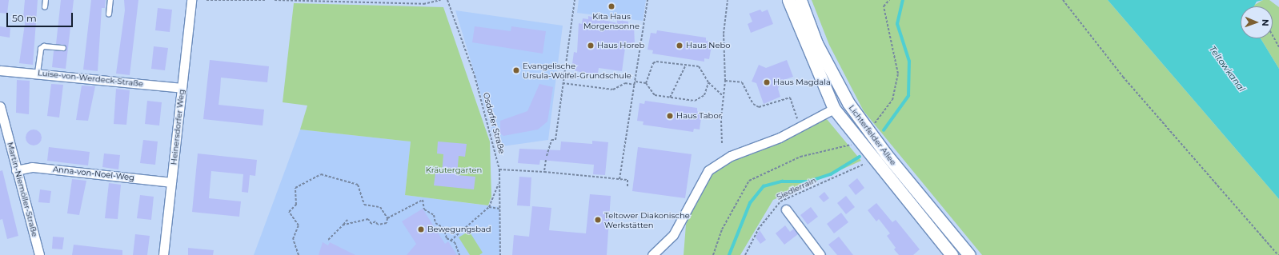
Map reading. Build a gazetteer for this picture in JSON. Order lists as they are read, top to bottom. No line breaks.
{"streets":{"main road":["Lichterfelder Allee"],"street":["Luise-von-Werdeck-Straße","Heinersdorfer Weg","Anna-von-Noel-Weg","Martin-Niemöller-Straße"],"path":["Osdorfer Straße","Siedlerrain"]},"crossings":[["Luise-von-Werdeck-Straße","Heinersdorfer Weg"],["Heinersdorfer Weg","Anna-von-Noel-Weg"],["Lichterfelder Allee","Siedlerrain"],["Anna-von-Noel-Weg","Martin-Niemöller-Straße"]],"water":["Teltowkanal"],"parks":["Kräutergarten"],"places":["Kita Haus Morgensonne","Haus Horeb","Haus Nebo","Evangelische Ursula-Wölfel-Grundschule","Haus Magdala","Haus Tabor","Teltower Diakonische Werkstätten","Bewegungsbad"],"scale_bar":"50 m","north":"right"}
